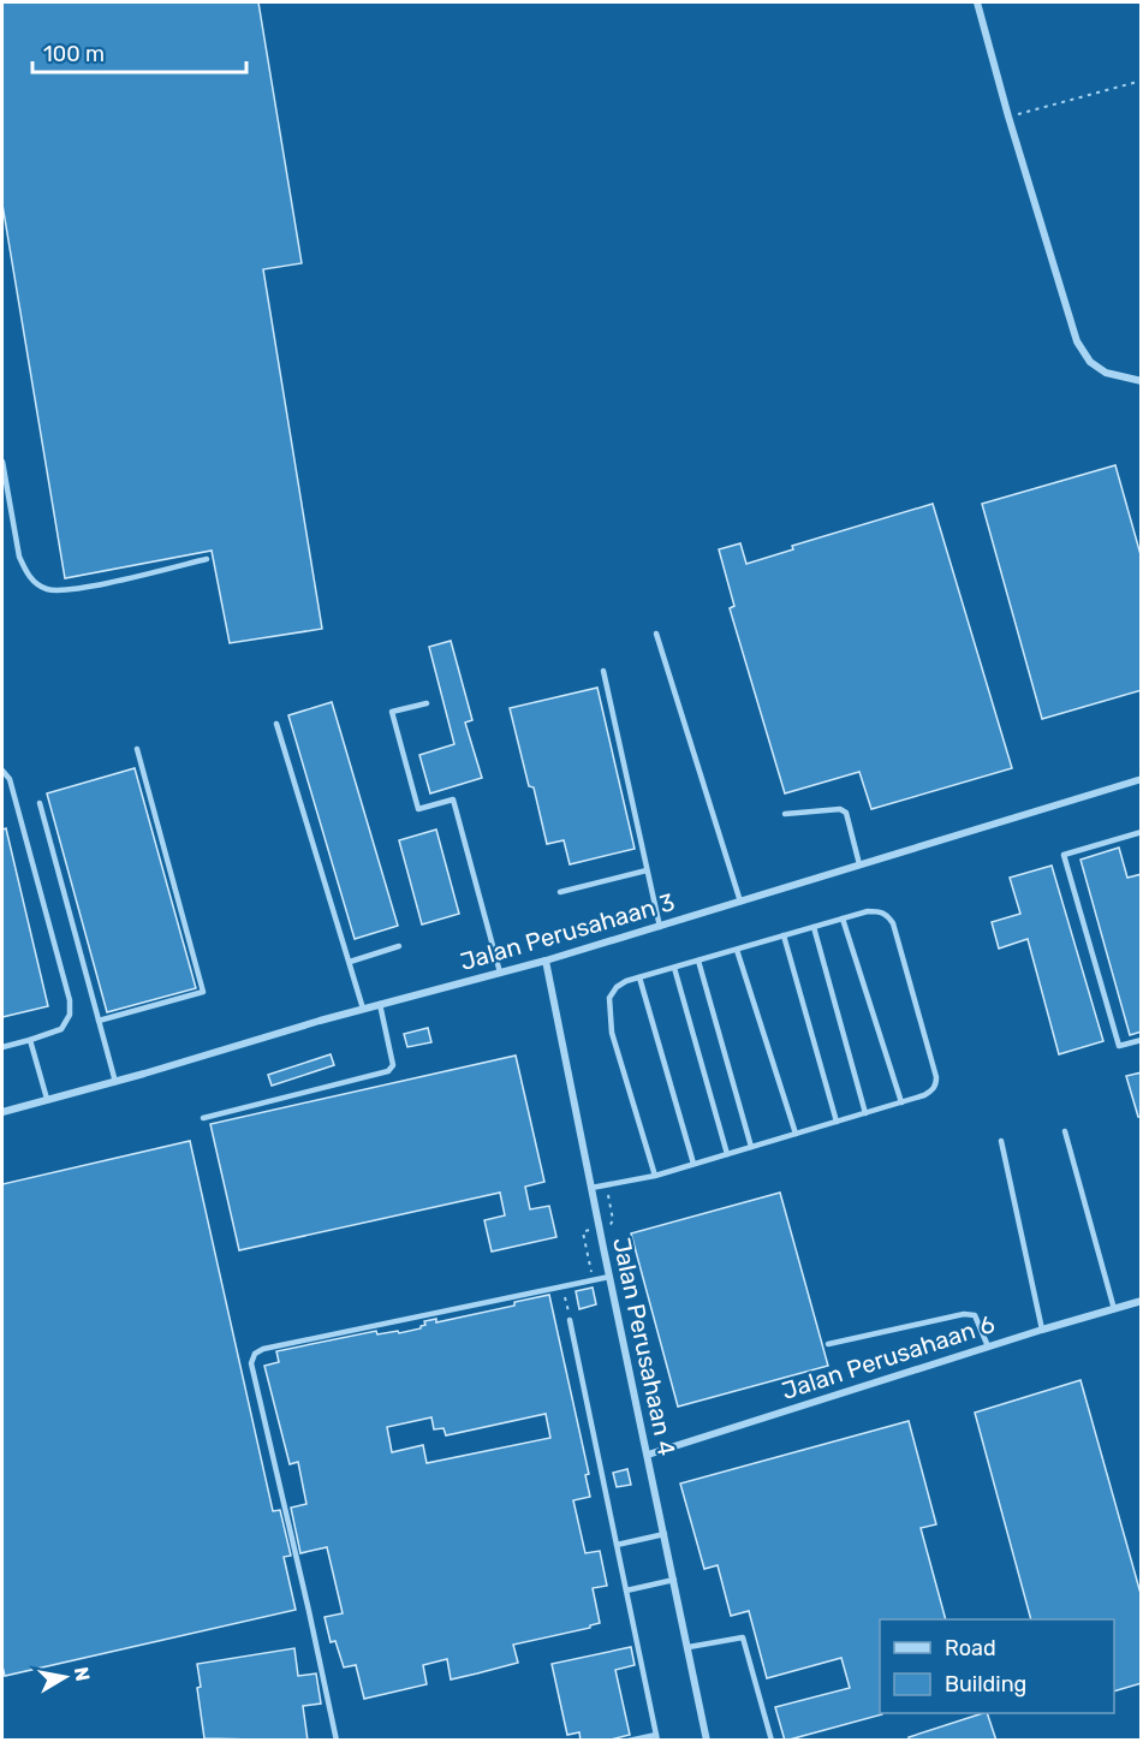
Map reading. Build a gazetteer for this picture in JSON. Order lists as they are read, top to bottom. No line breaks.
{"streets":{"street":["Jalan Perusahaan 3","Jalan Perusahaan 4","Jalan Perusahaan 6"]},"crossings":[["Jalan Perusahaan 3","Jalan Perusahaan 4"],["Jalan Perusahaan 4","Jalan Perusahaan 6"]],"legend":["Road","Building"],"scale_bar":"100 m","north":"right"}
